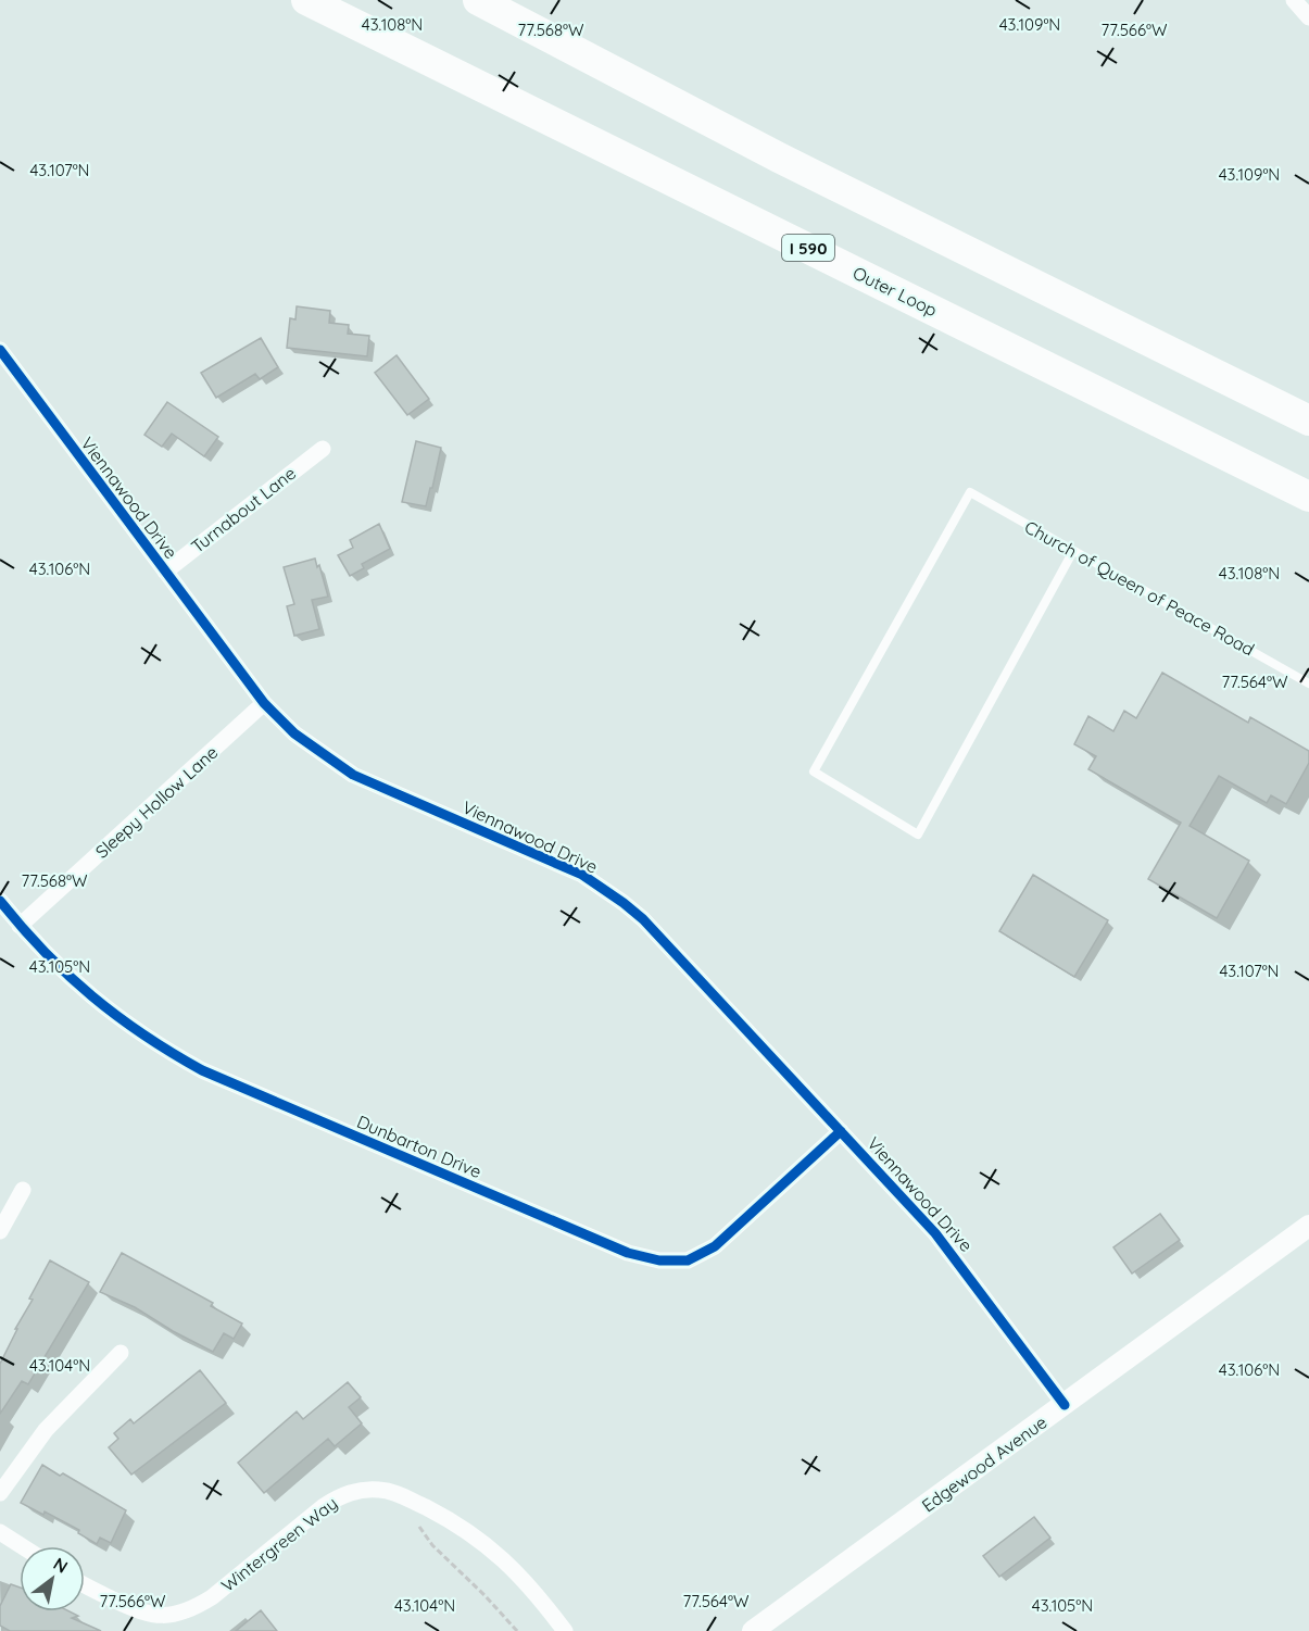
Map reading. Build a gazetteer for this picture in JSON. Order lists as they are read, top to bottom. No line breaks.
{"streets":{"highway":["I 590","Outer Loop"],"street":["Viennawood Drive","Turnabout Lane","Sleepy Hollow Lane","Dunbarton Drive","Edgewood Avenue","Wintergreen Way"],"lane":["Church of Queen of Peace Road"]},"crossings":[["Viennawood Drive","Turnabout Lane"],["Viennawood Drive","Sleepy Hollow Lane"],["Viennawood Drive","Dunbarton Drive"],["Viennawood Drive","Edgewood Avenue"],["Sleepy Hollow Lane","Dunbarton Drive"]],"north":"top right","coordinates":["43.108°N","43.109°N","77.568°W","77.566°W","43.107°N","43.106°N","77.564°W","43.105°N","43.104°N"]}
